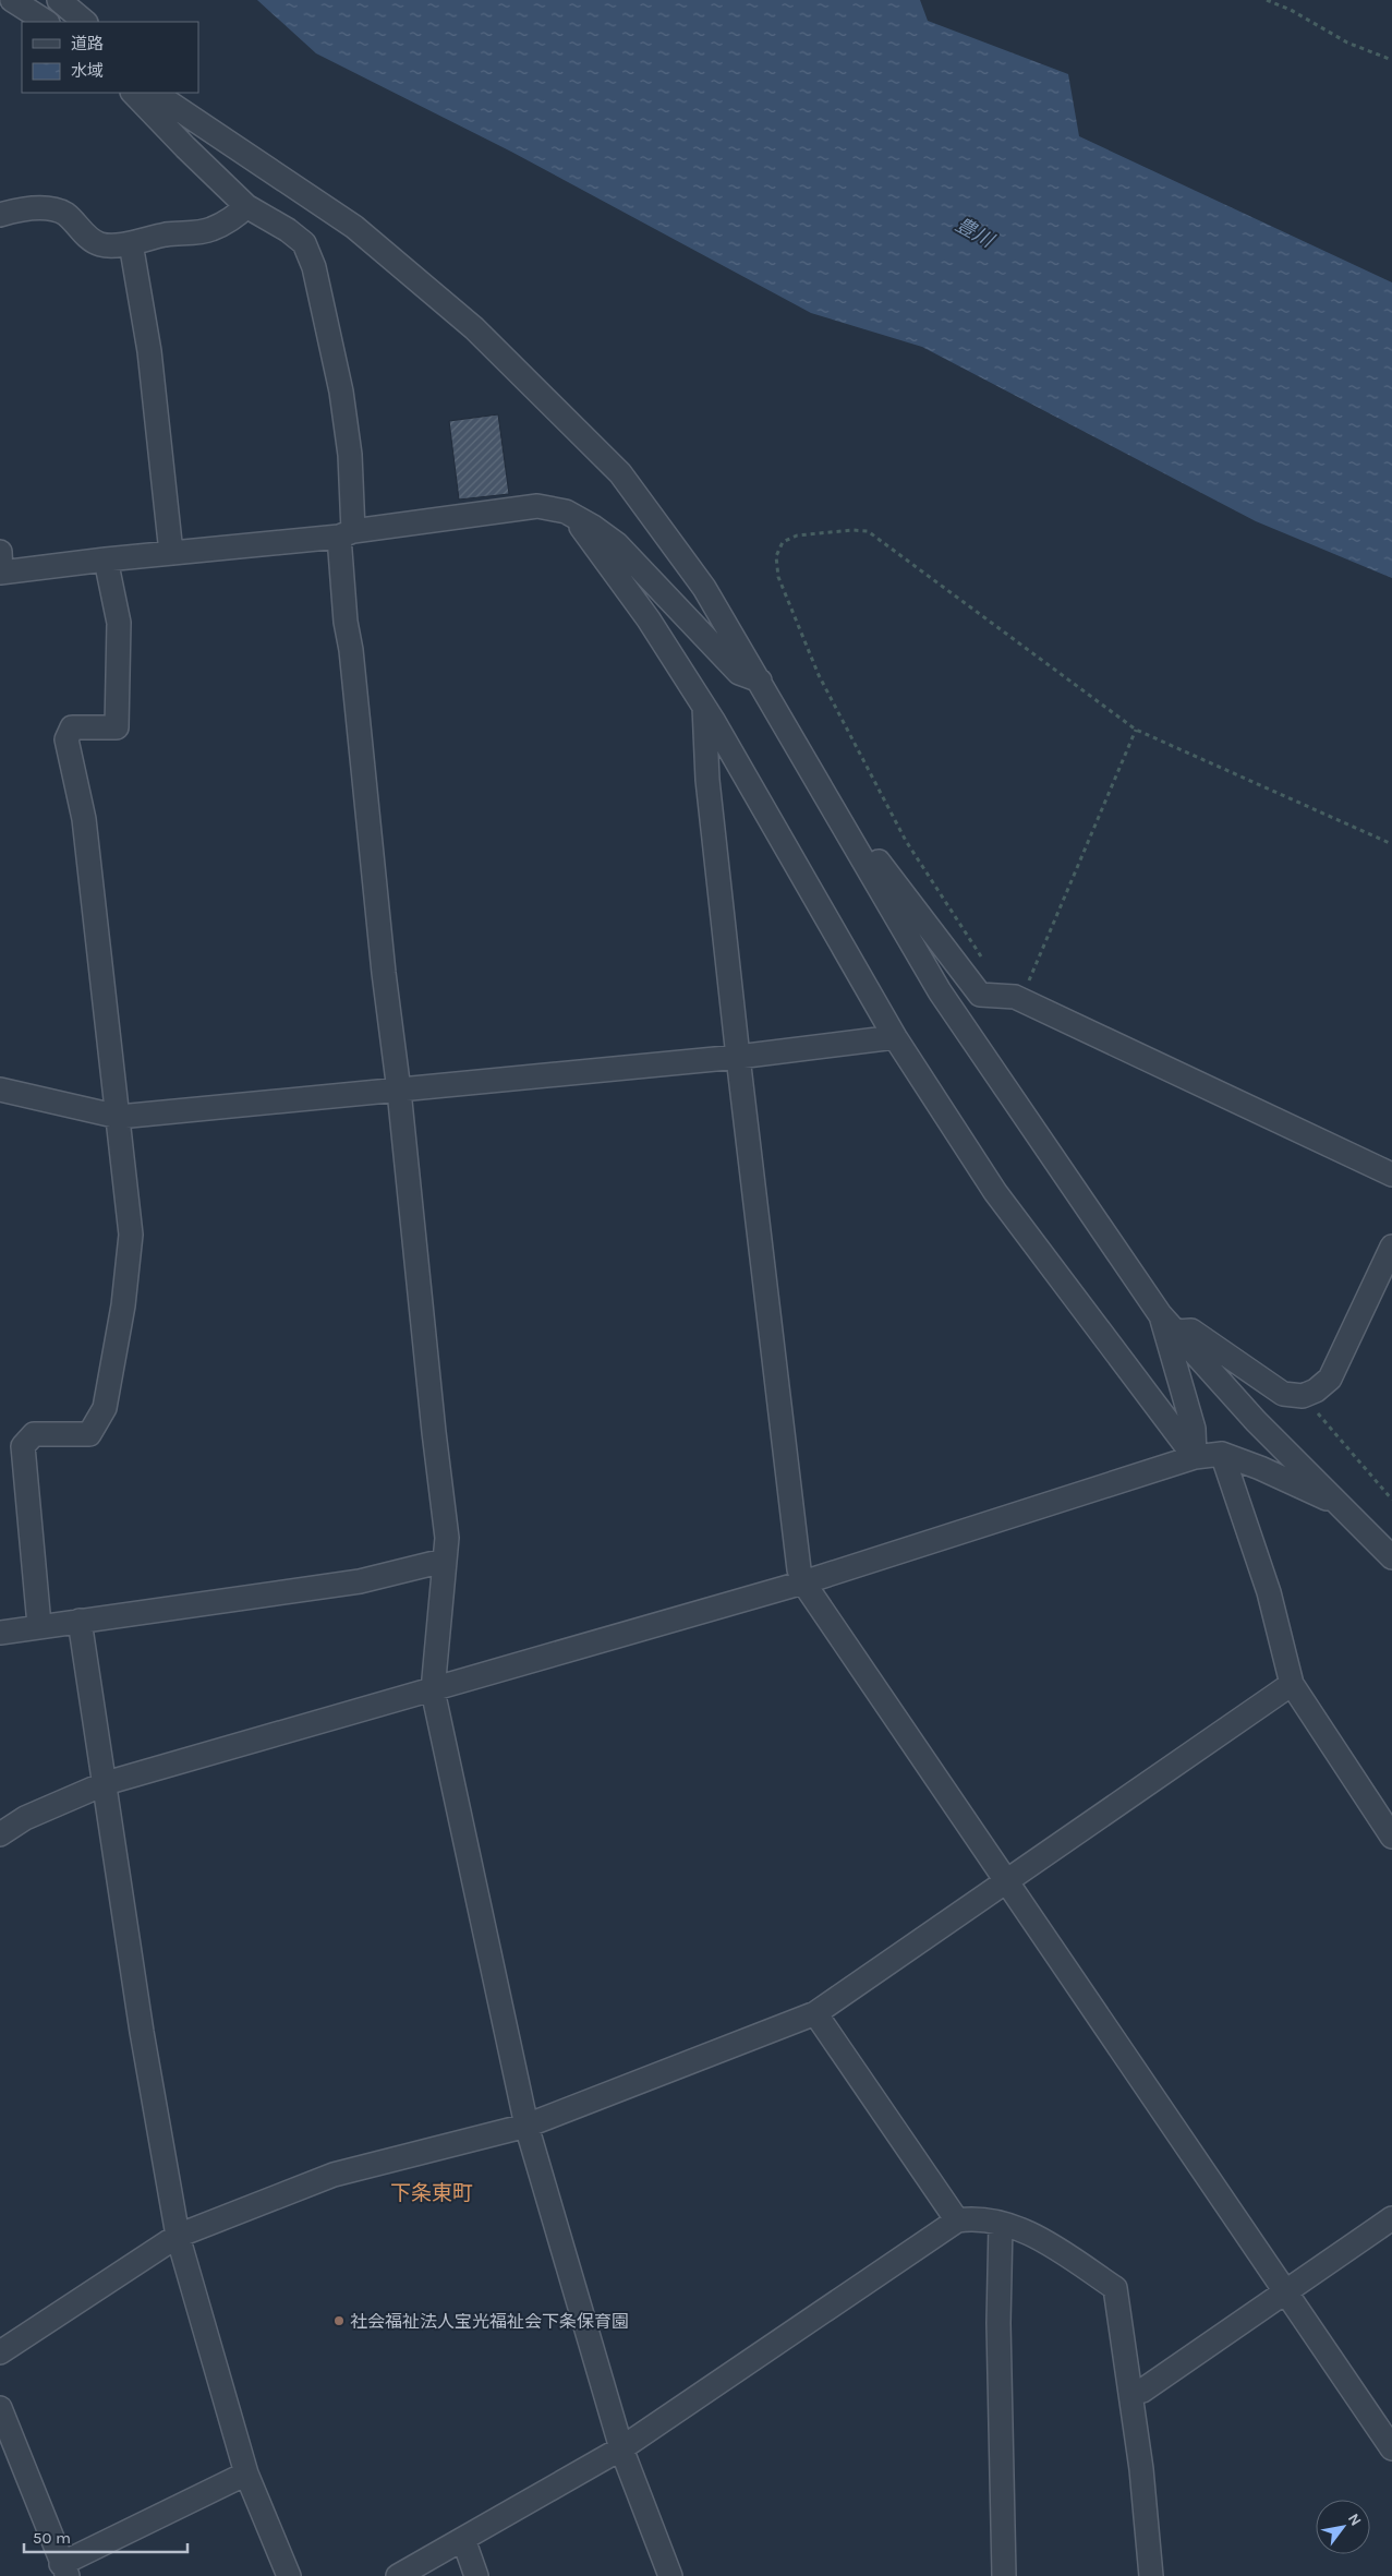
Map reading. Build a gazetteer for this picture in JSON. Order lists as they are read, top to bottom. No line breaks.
{"districts":["下条東町"],"water":["豊川"],"places":["社会福祉法人宝光福祉会下条保育園"],"legend":["道路","水域"],"scale_bar":"50 m","north":"top right"}
